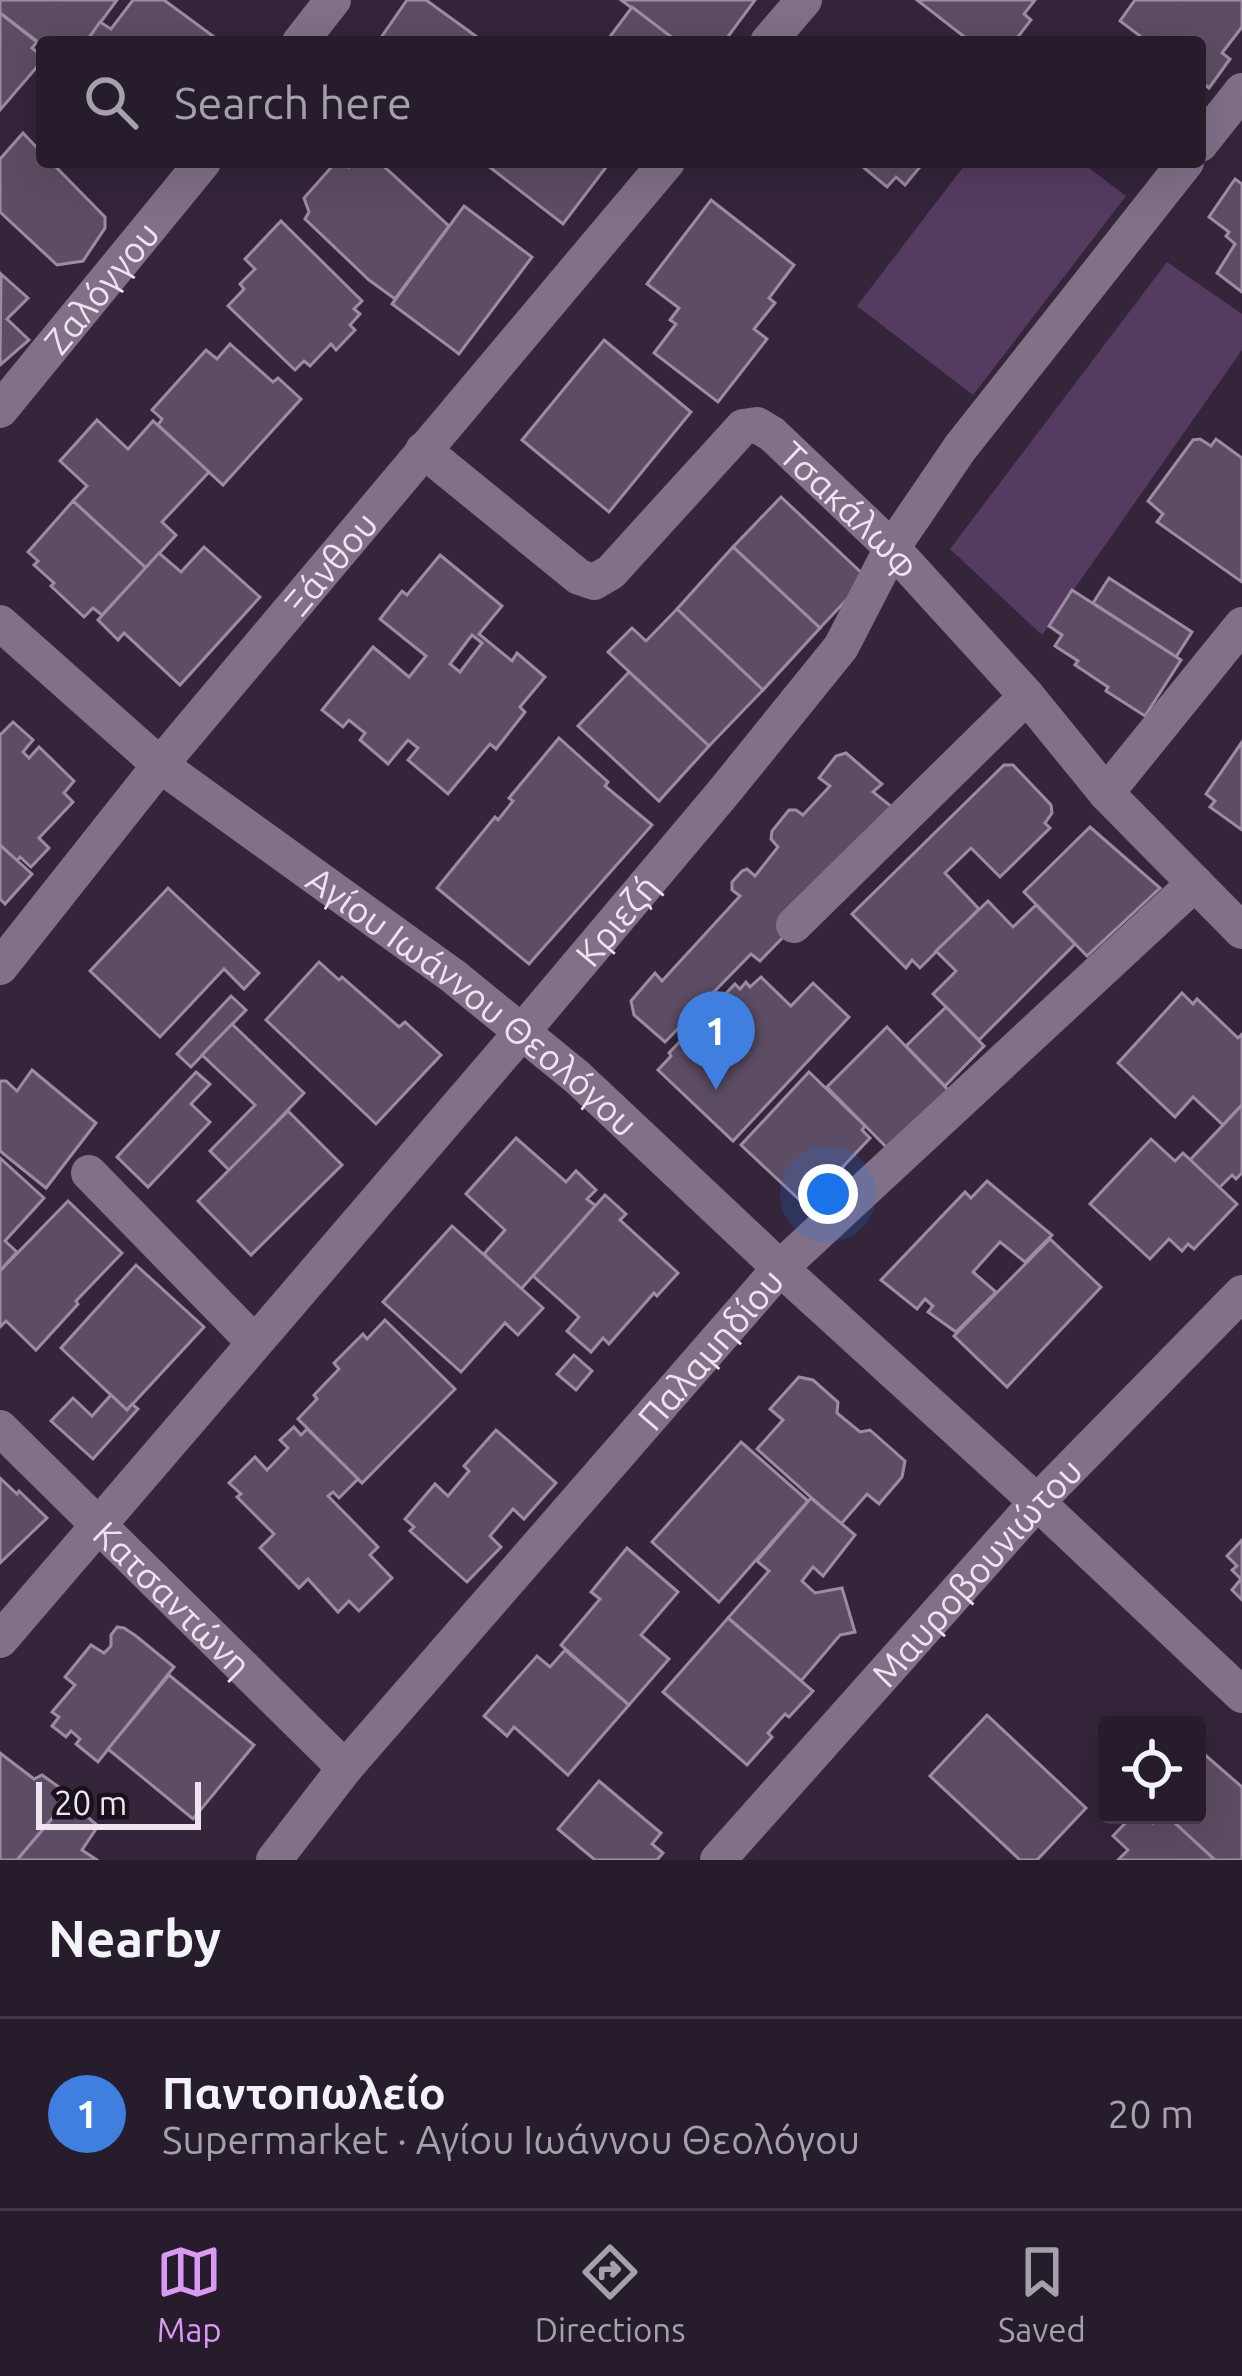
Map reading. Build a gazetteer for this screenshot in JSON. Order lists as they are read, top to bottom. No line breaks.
{"streets":{"street":["Ζαλόγγου","Τσακάλωφ","Ξάνθου","Κριεζή","Αγίου Ιωάννου Θεολόγου","Παλαμηδίου","Μαυροβουνιώτου","Κατσαντώνη"]},"crossings":[["Τσακάλωφ","Ξάνθου"],["Τσακάλωφ","Κριεζή"],["Τσακάλωφ","Παλαμηδίου"],["Ξάνθου","Αγίου Ιωάννου Θεολόγου"],["Κριεζή","Αγίου Ιωάννου Θεολόγου"],["Κριεζή","Κατσαντώνη"],["Αγίου Ιωάννου Θεολόγου","Παλαμηδίου"],["Αγίου Ιωάννου Θεολόγου","Μαυροβουνιώτου"],["Παλαμηδίου","Κατσαντώνη"]],"scale_bar":"20 m","page":{"search":"Search here","pins":"1","scale":"20 m","heading":"Nearby","list":[{"mark":"1","name":"Παντοπωλείο","note":"Supermarket · Αγίου Ιωάννου Θεολόγου","value":"20 m"}],"nav":["Map","Directions","Saved"]}}
